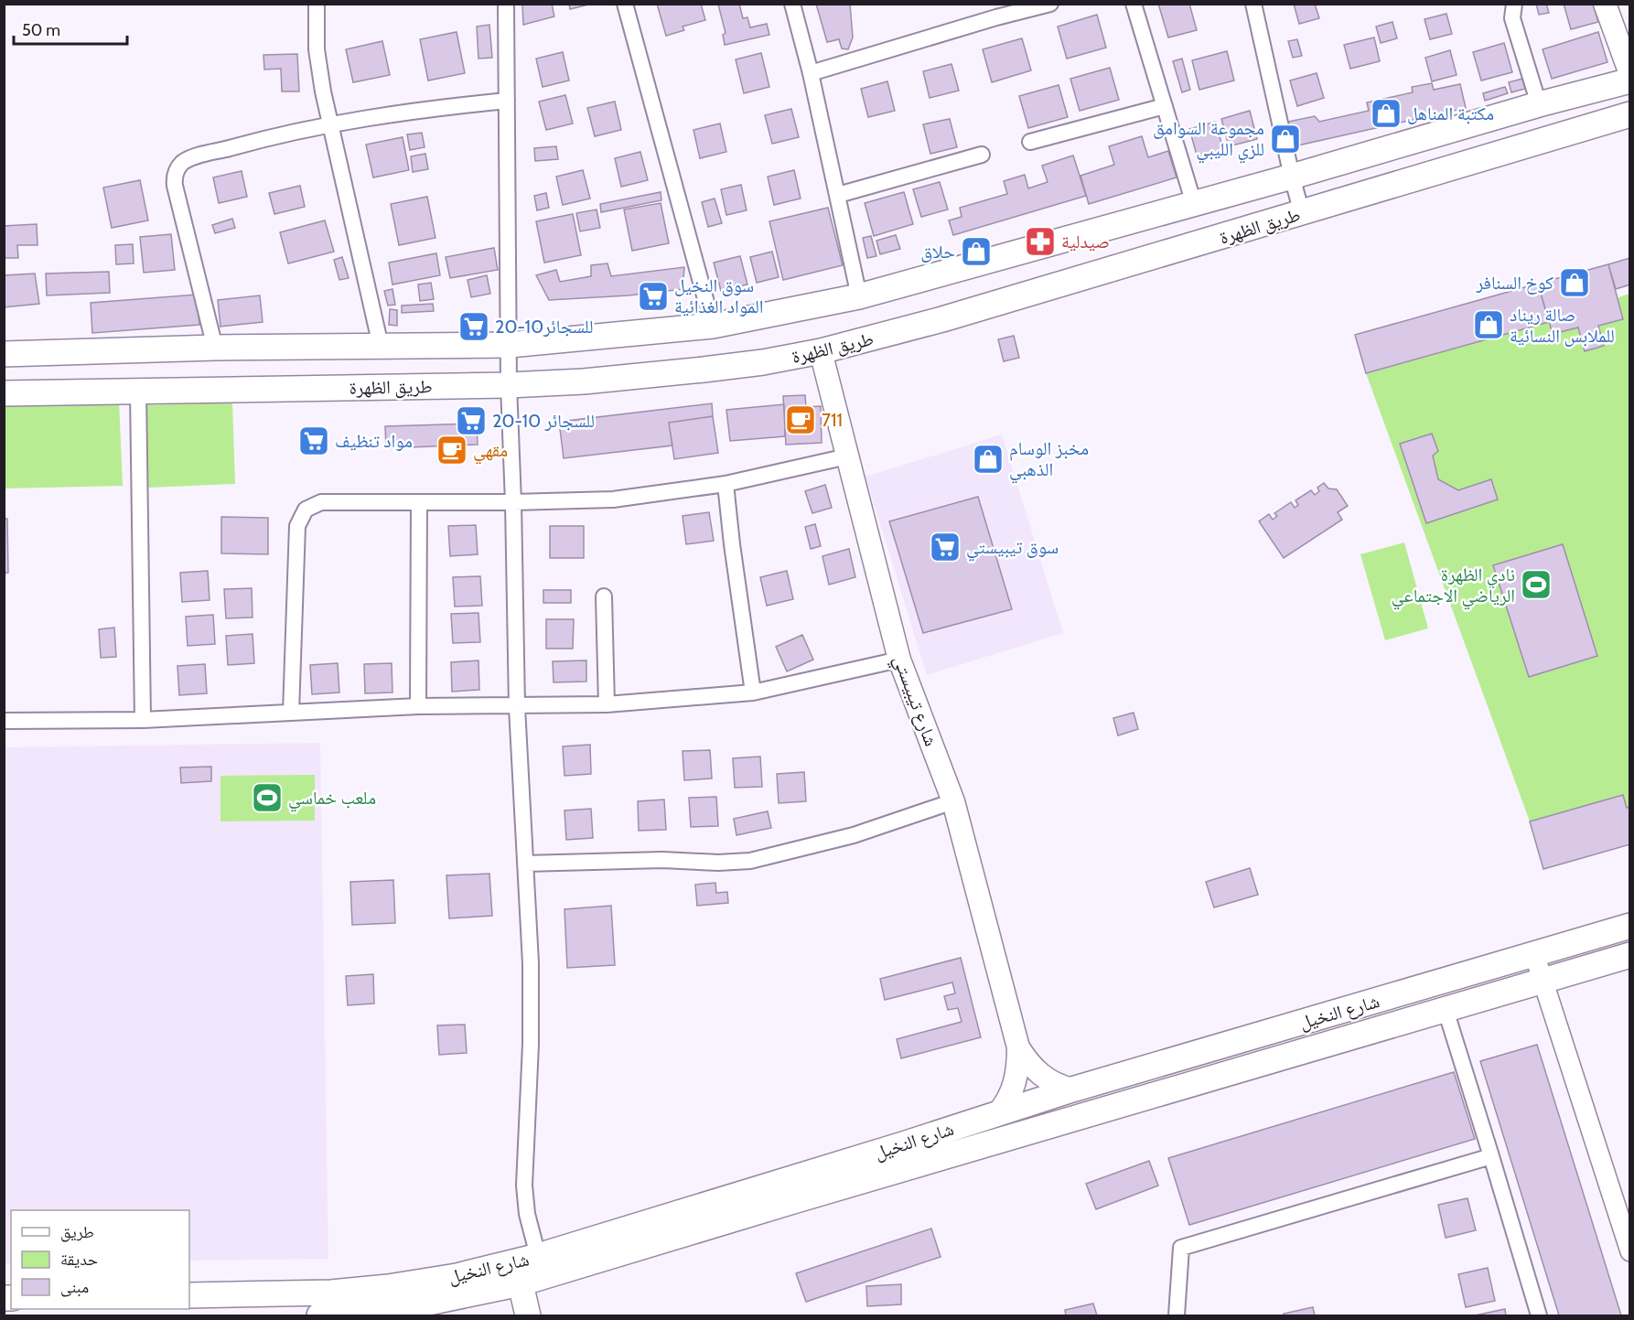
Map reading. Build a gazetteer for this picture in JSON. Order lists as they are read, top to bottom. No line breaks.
{"streets":{"main road":["طريق الظهرة","شارع تيبيستي","شارع النخيل"]},"crossings":[["طريق الظهرة","شارع تيبيستي"]],"places":{"shop":["مكتبة المناهل","مجموعة السوامق للزي الليبي","حلاق","كوخ السنافر","صالة ريناد للملابس النسائية","مخبز الوسام الذهبي"],"pharmacy":["صيدلية"],"supermarket":["سوق النخيل المواد الغذائية","20-10للسجائر","20-10 للسجائر","مواد تنظيف","سوق تيبيستي"],"cafe":["711","مقهي"],"sports":["نادي الظهرة الرياضي الاجتماعي","ملعب خماسي"]},"legend":["طريق","حديقة","مبنى"],"scale_bar":"50 m"}
